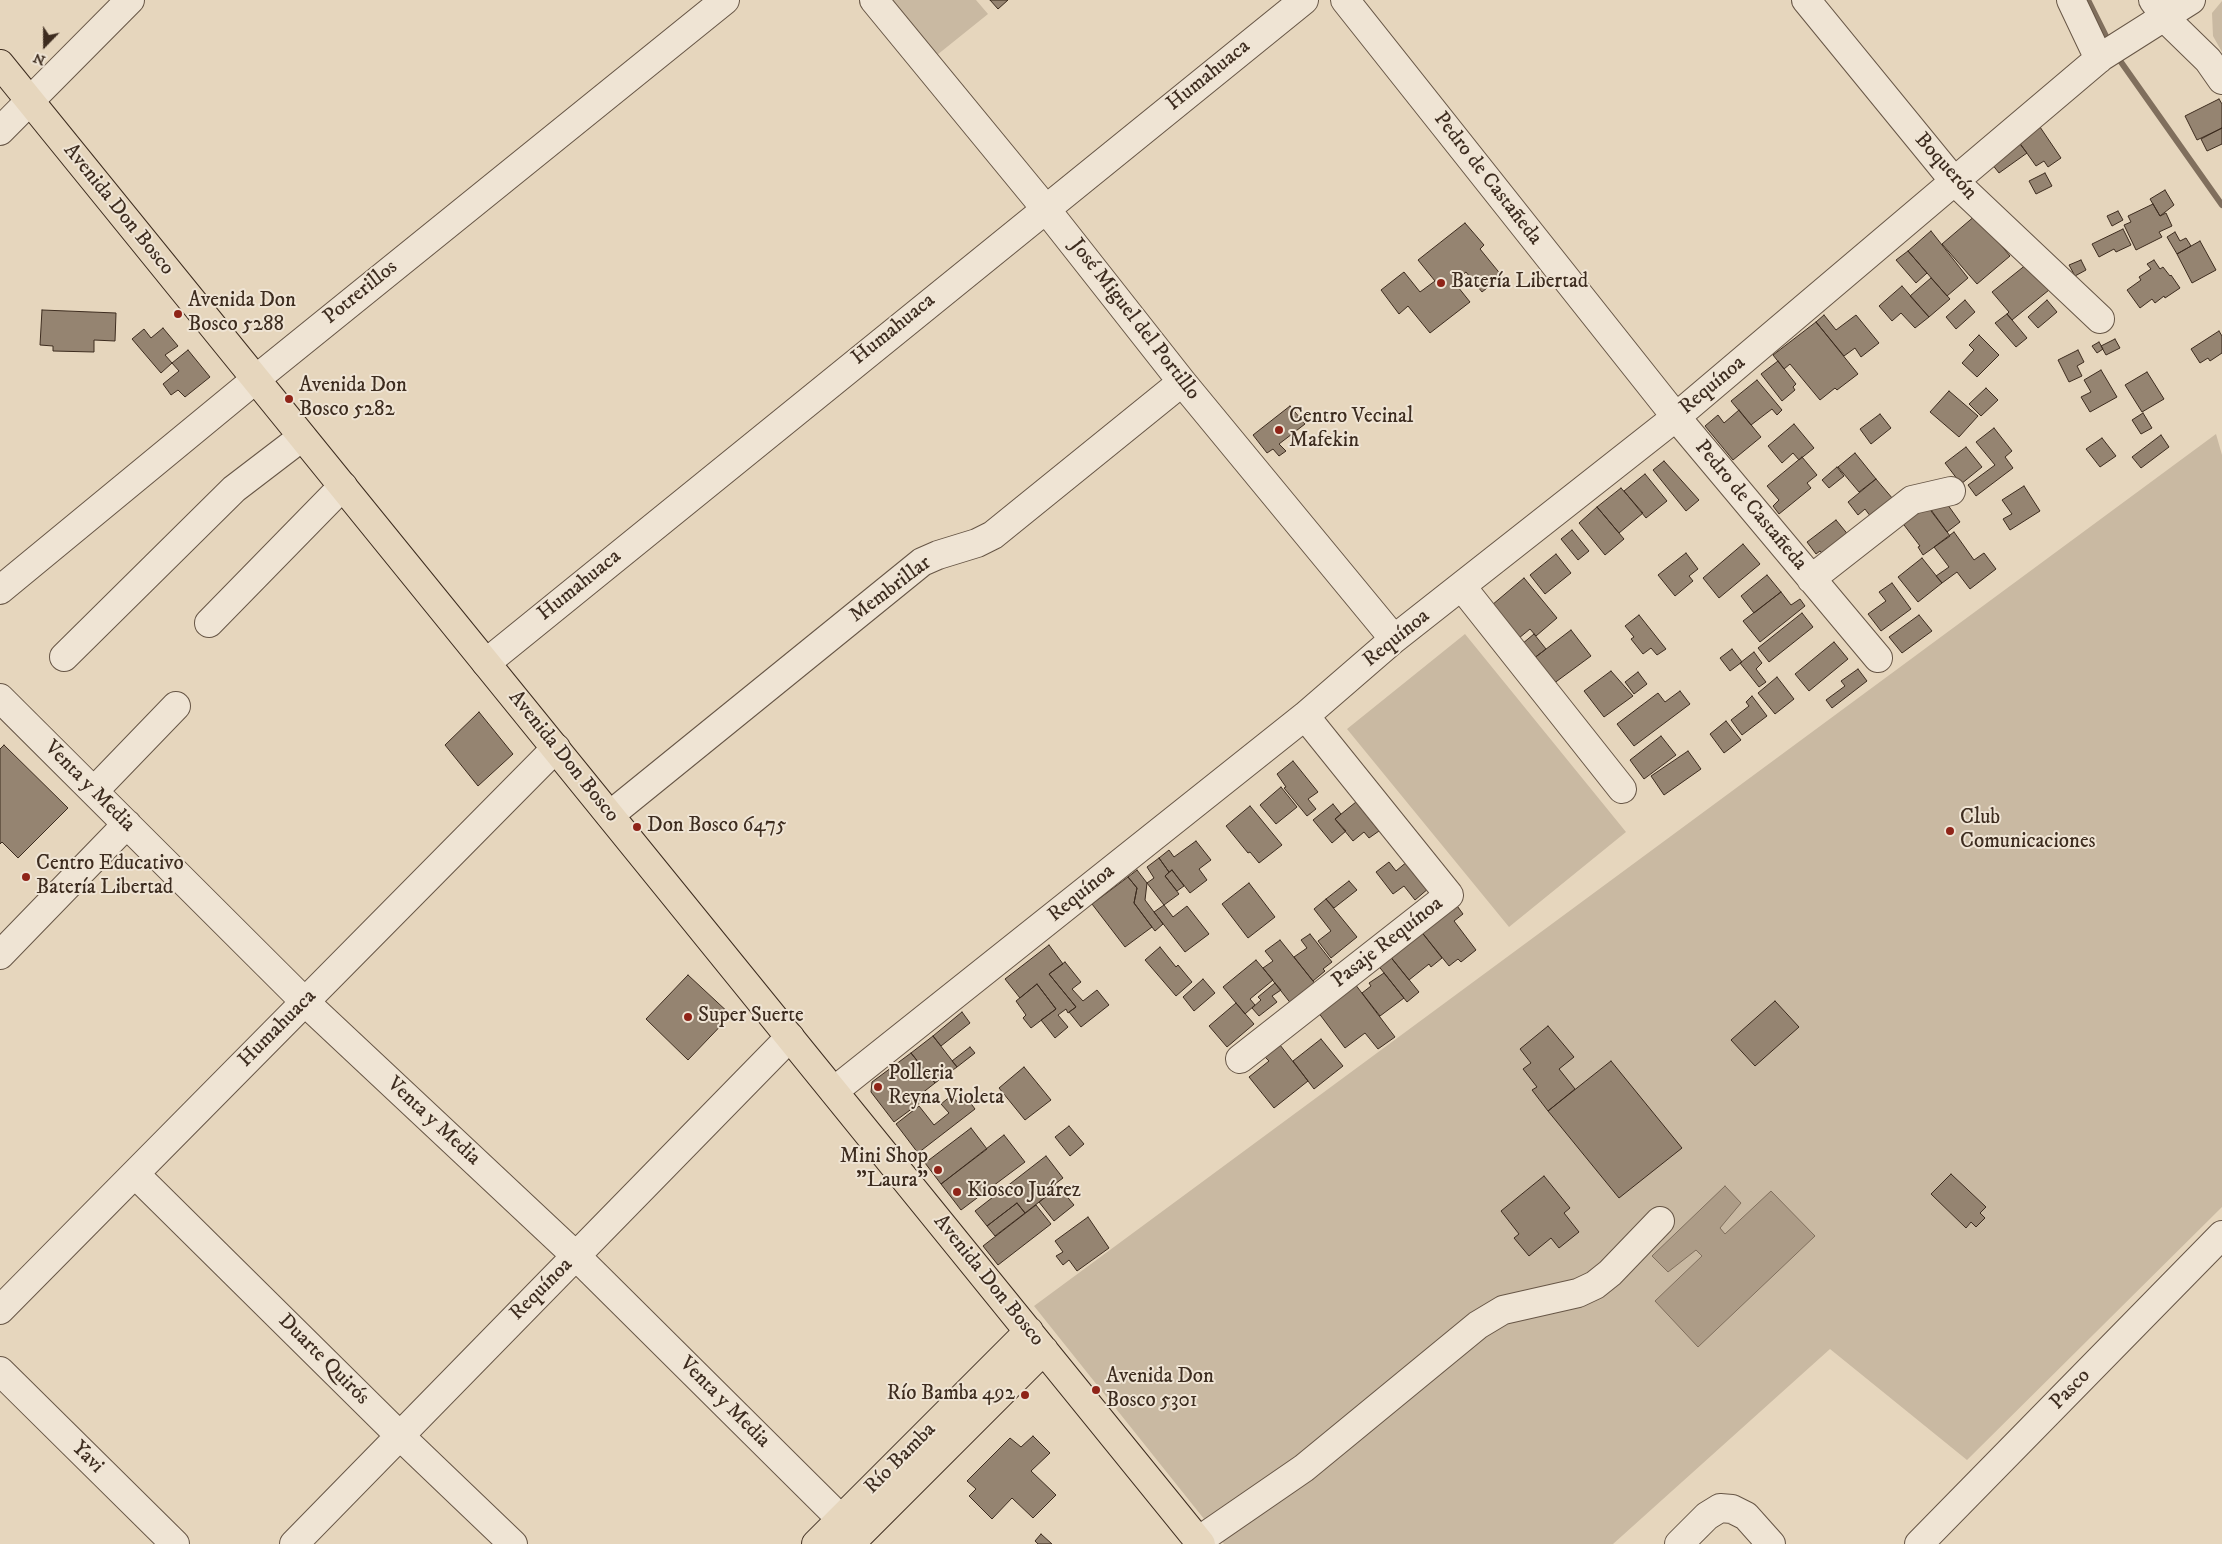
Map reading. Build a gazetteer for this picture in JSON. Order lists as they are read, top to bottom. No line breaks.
{"streets":{"main road":["Avenida Don Bosco","Río Bamba"],"street":["Humahuaca","Boquerón","Pedro de Castañeda","Potrerillos","José Miguel del Portillo","Requínoa","Membrillar","Venta y Media","Pasaje Requínoa","Duarte Quirós","Pasco","Yavi"]},"crossings":[["Humahuaca","Avenida Don Bosco"],["Humahuaca","José Miguel del Portillo"],["Humahuaca","Venta y Media"],["Humahuaca","Duarte Quirós"],["Boquerón","Requínoa"],["Pedro de Castañeda","Requínoa"],["Avenida Don Bosco","Potrerillos"],["Avenida Don Bosco","Requínoa"],["Avenida Don Bosco","Membrillar"],["Avenida Don Bosco","Río Bamba"],["José Miguel del Portillo","Requínoa"],["José Miguel del Portillo","Membrillar"],["Requínoa","Venta y Media"],["Requínoa","Pasaje Requínoa"],["Requínoa","Duarte Quirós"],["Venta y Media","Río Bamba"]],"places":["Batería Libertad","Avenida Don Bosco 5288","Avenida Don Bosco 5282","Centro Vecinal Mafekin","Don Bosco 6475","Club Comunicaciones","Centro Educativo Batería Libertad","Super Suerte","Polleria Reyna Violeta","Mini Shop \"Laura\"","Kiosco Juárez","Avenida Don Bosco 5301","Río Bamba 492"],"north":"bottom"}
